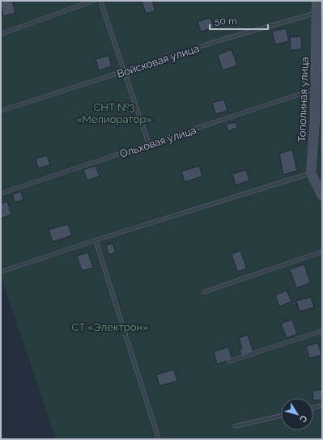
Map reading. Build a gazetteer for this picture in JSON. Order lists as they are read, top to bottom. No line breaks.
{"streets":{"street":["Тополиная улица"],"lane":["Войсковая улица","Ольховая улица"]},"crossings":[["Войсковая улица","Тополиная улица"],["Тополиная улица","Ольховая улица"]],"parks":["СНТ №3 «Мелиоратор»","СТ «Электрон»"],"scale_bar":"50 m","north":"bottom right"}
